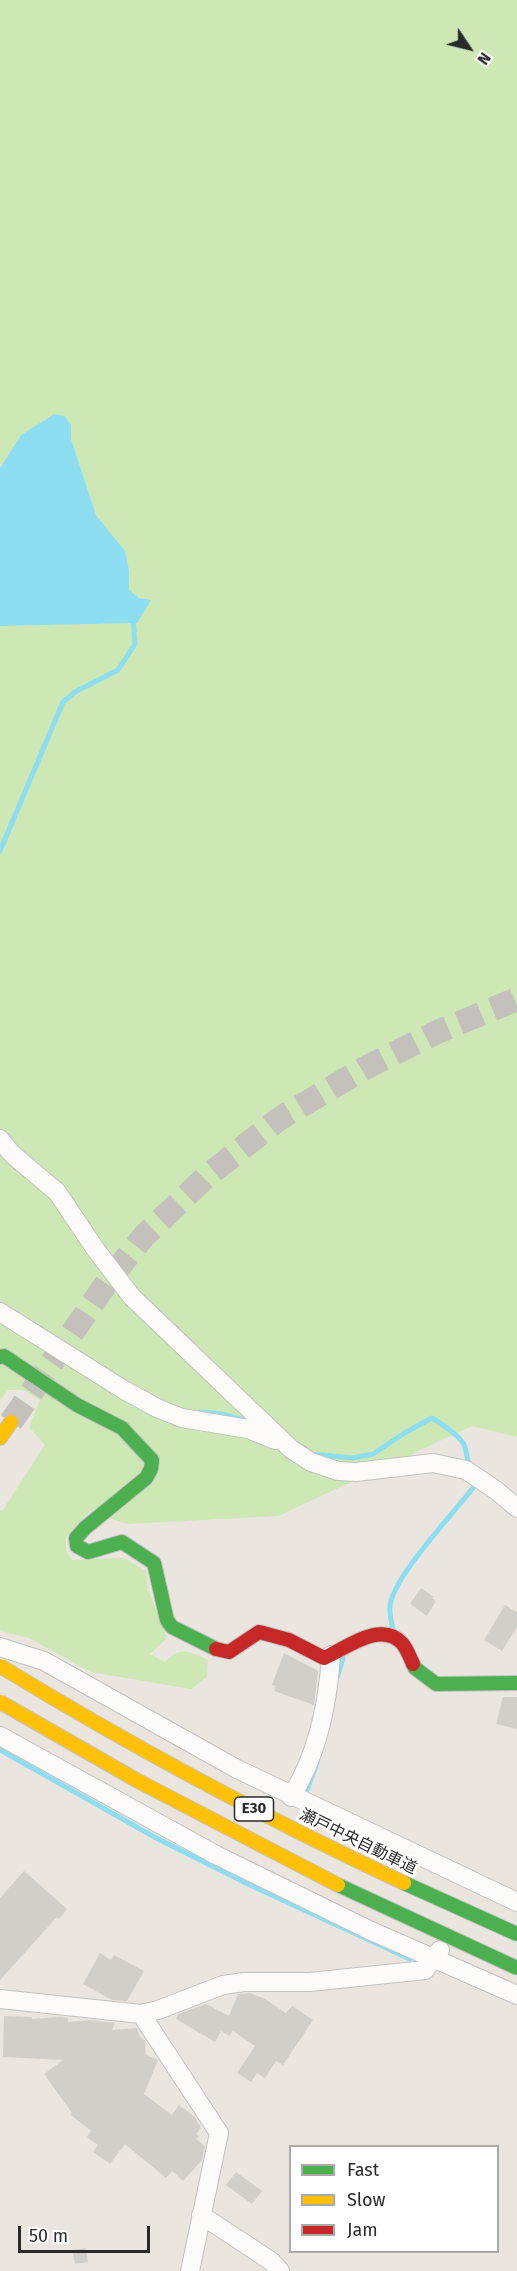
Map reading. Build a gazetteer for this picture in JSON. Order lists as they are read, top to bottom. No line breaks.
{"streets":{"main road":["E30","瀬戸中央自動車道"]},"legend":["Fast","Slow","Jam"],"scale_bar":"50 m","north":"bottom right"}
